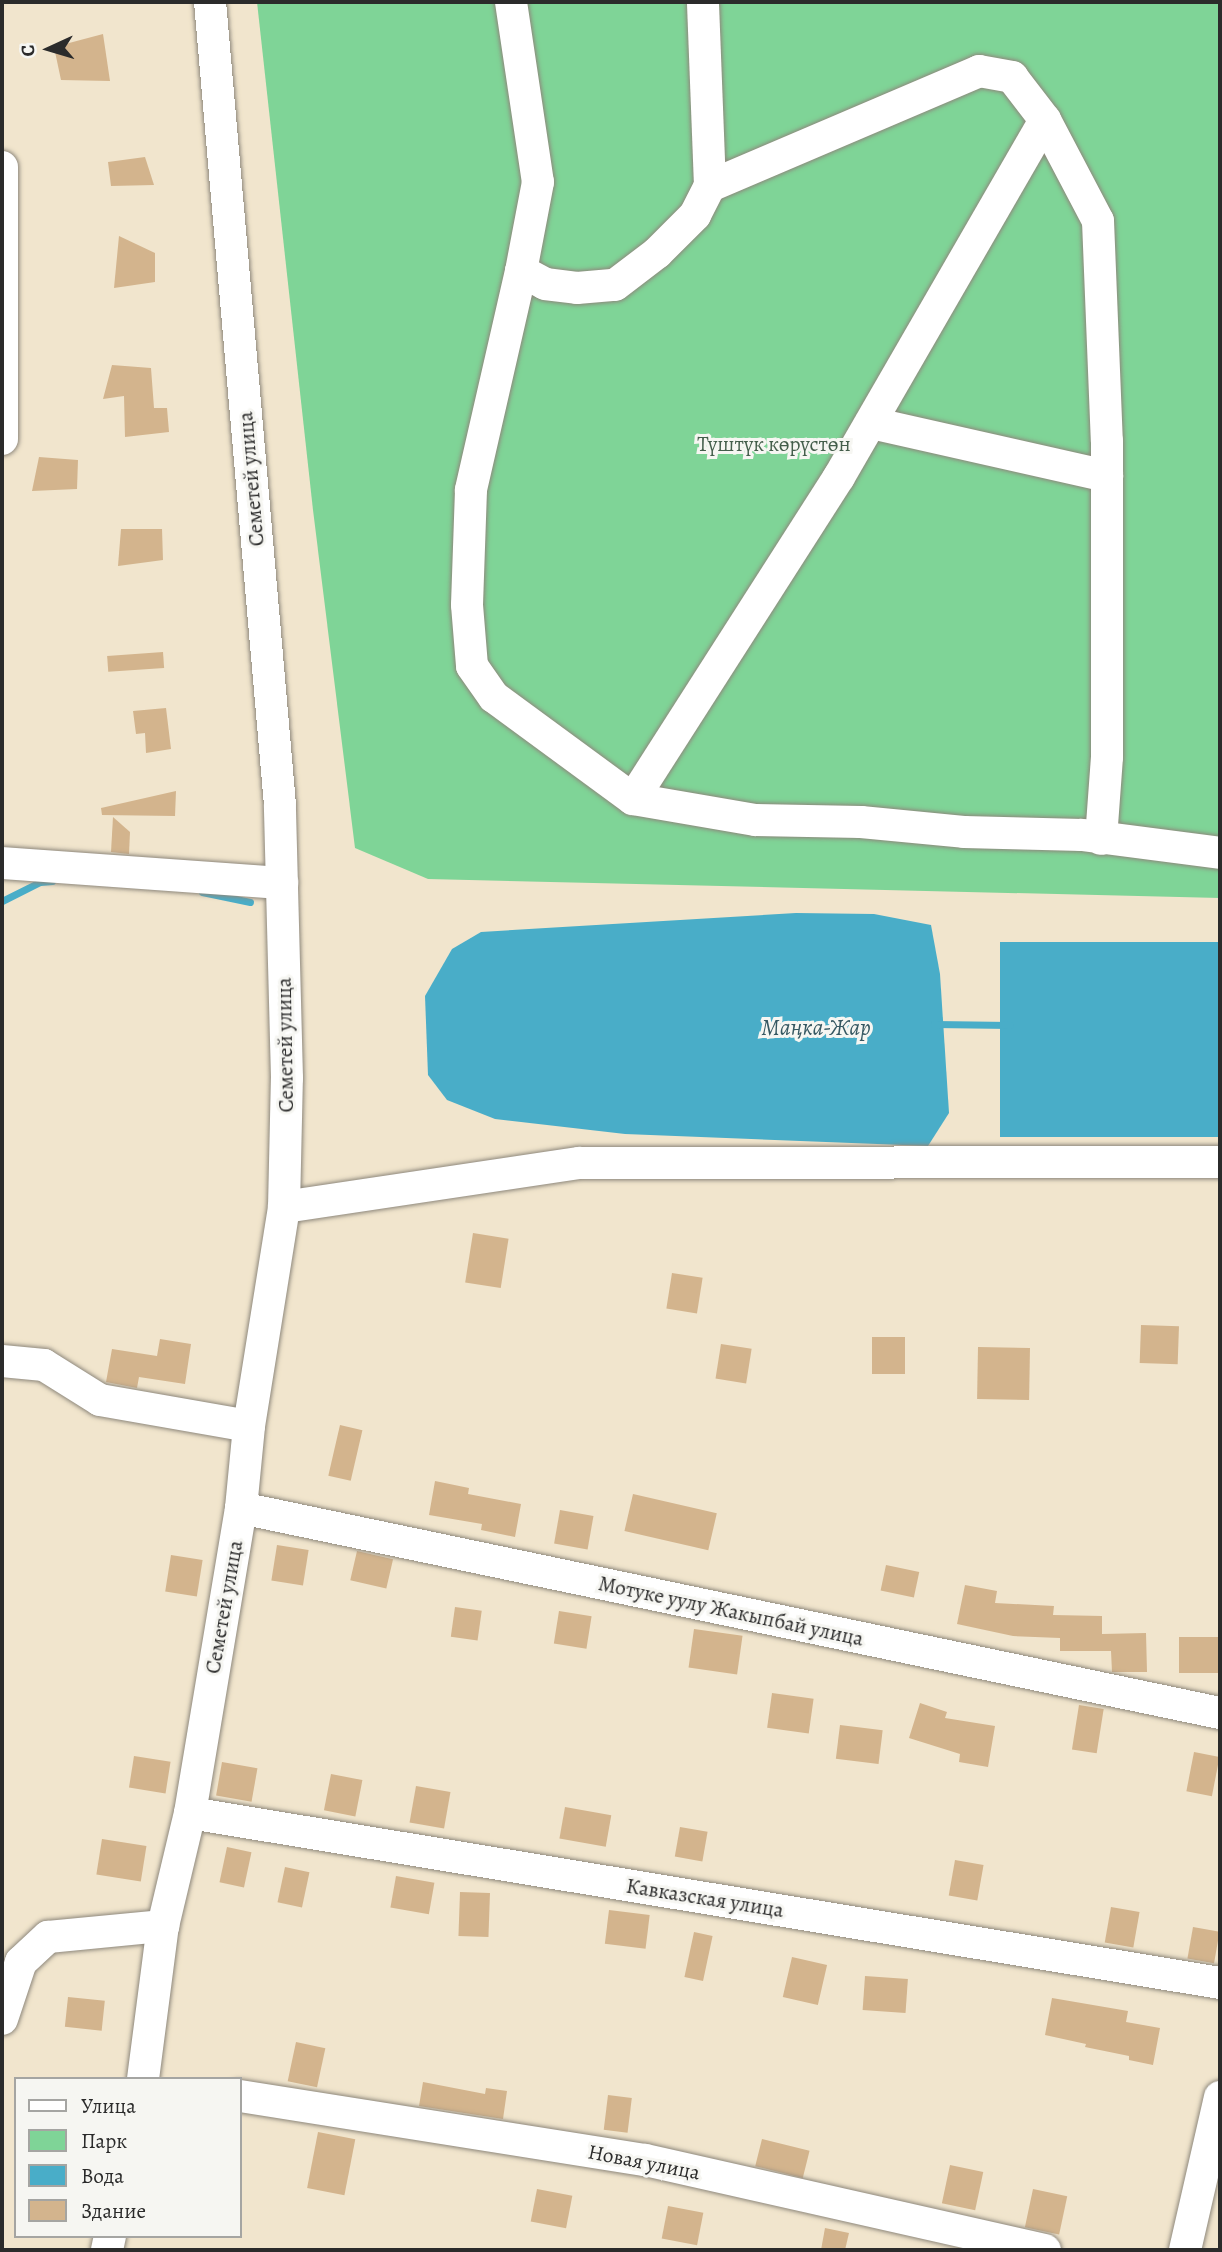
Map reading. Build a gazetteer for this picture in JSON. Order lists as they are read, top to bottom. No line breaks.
{"streets":{"street":["Семетей улица","Мотуке уулу Жакыпбай улица","Кавказская улица","Новая улица"]},"crossings":[["Семетей улица","Мотуке уулу Жакыпбай улица"],["Семетей улица","Кавказская улица"]],"water":["Маңка-Жар"],"parks":["Түштүк көрүстөн"],"legend":["Улица","Парк","Вода","Здание"],"north":"left"}
